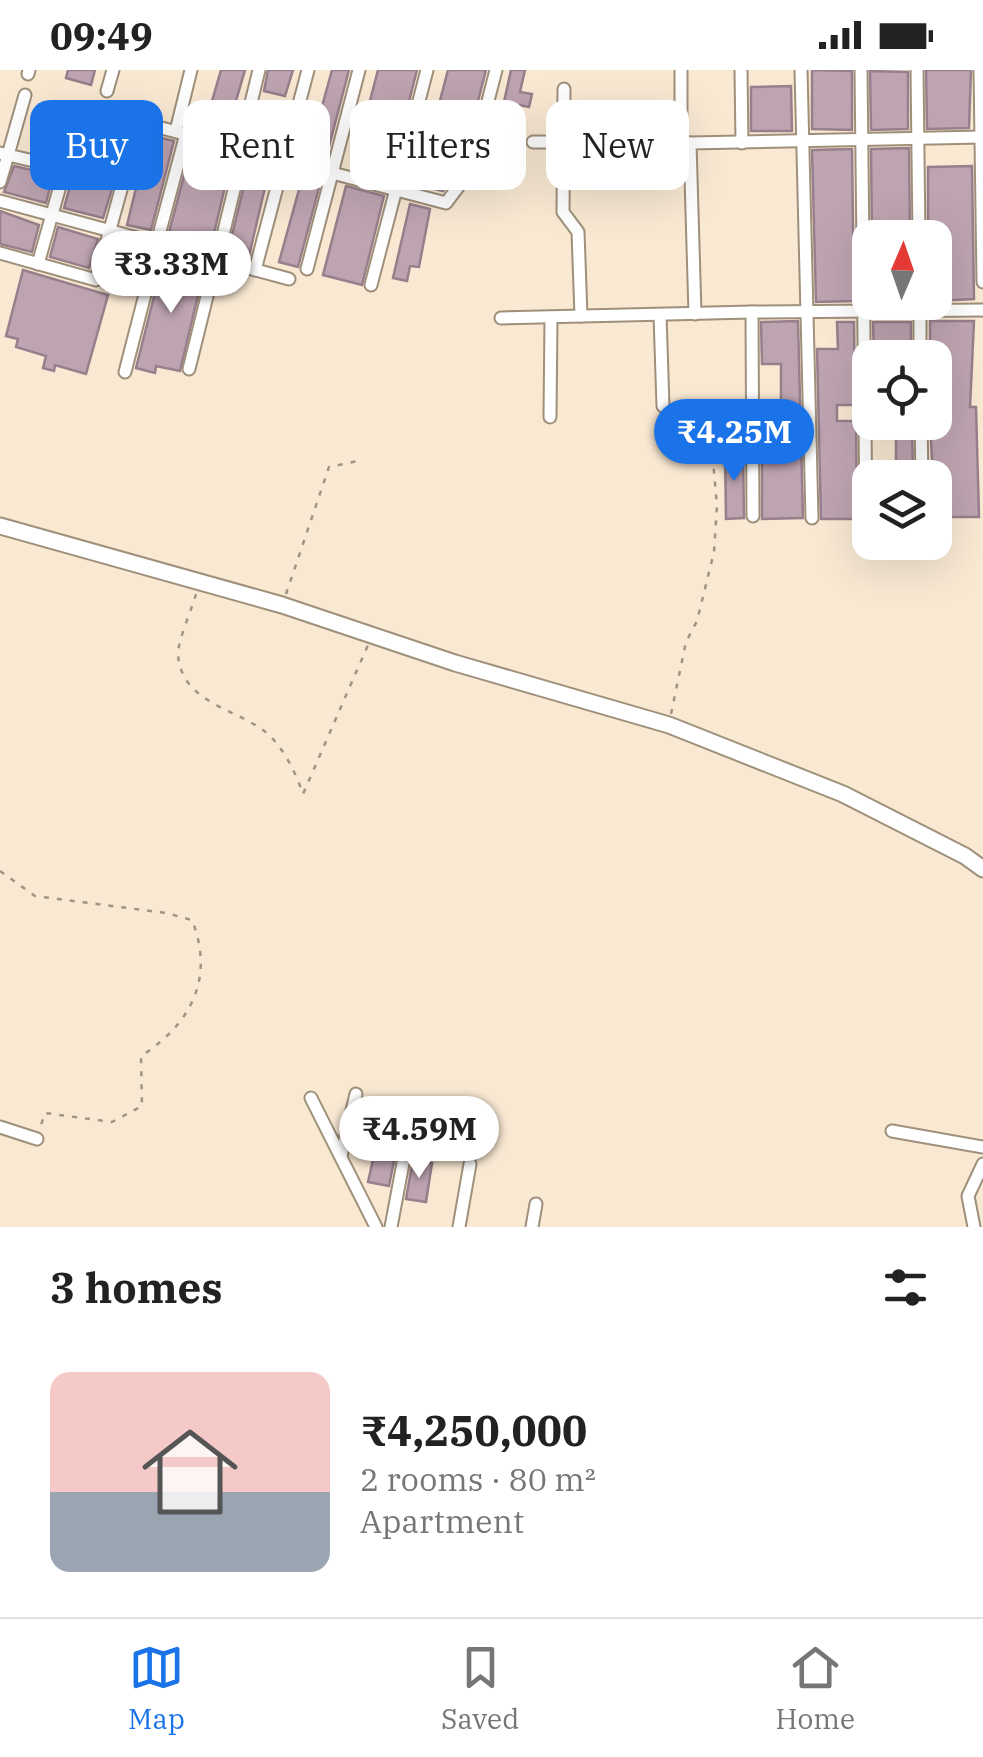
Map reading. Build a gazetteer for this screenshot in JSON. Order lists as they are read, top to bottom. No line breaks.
{"north":"top","page":{"status":"09:49","chip":["Buy","Rent","Filters","New"],"price":["₹3.33M","₹4.25M","₹4.59M"],"heading":"3 homes","list":[{"name":"₹4,250,000","note":"2 rooms · 80 m² · Apartment"}],"tabs":["Map","Saved","Home"]}}
